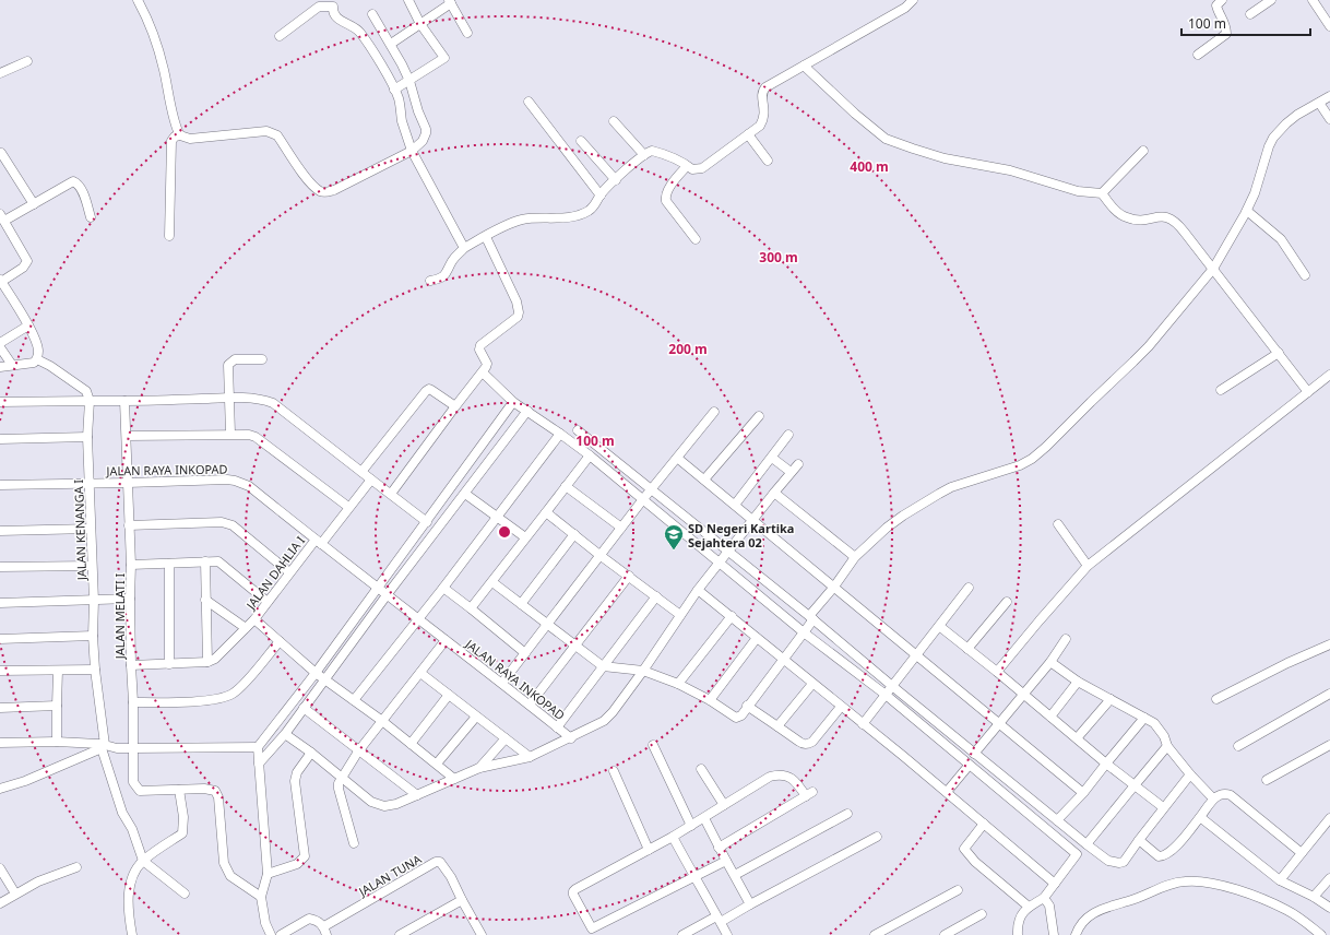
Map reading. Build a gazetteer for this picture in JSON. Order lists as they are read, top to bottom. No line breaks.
{"streets":{"street":["JALAN RAYA INKOPAD","JALAN KENANGA I","JALAN DAHLIA I","JALAN MELATI I","JALAN TUNA"]},"crossings":[["JALAN RAYA INKOPAD","JALAN KENANGA I"],["JALAN RAYA INKOPAD","JALAN DAHLIA I"],["JALAN RAYA INKOPAD","JALAN MELATI I"]],"places":{"school or university":["SD Negeri Kartika Sejahtera 02"]},"scale_bar":"100 m","rings":["400 m","300 m","200 m","100 m"]}
